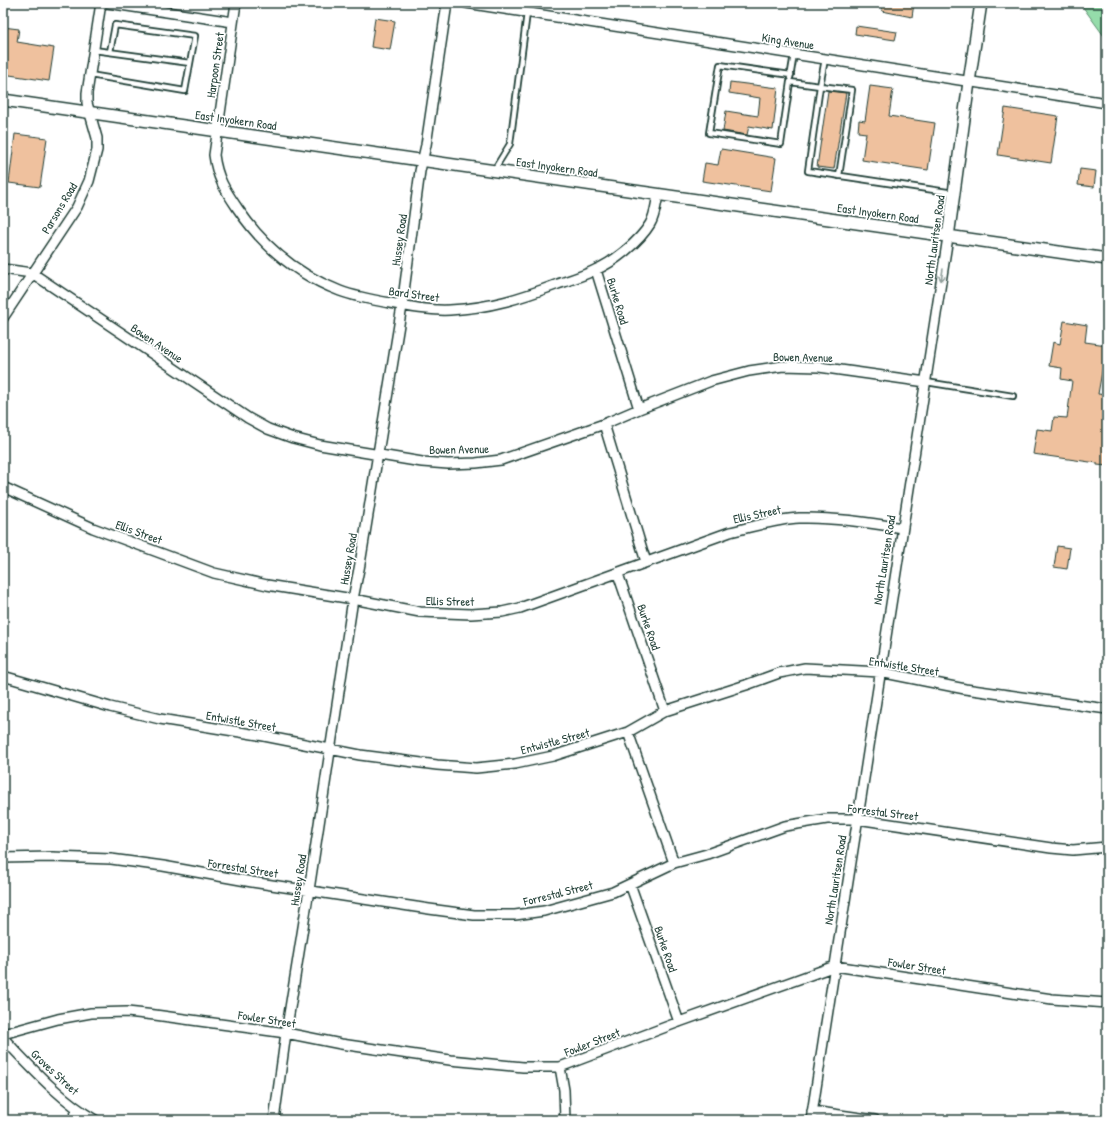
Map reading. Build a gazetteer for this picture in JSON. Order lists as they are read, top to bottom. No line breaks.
{"streets":{"street":["King Avenue","Harpoon Street","East Inyokern Road","Parsons Road","Hussey Road","North Lauritsen Road","Bard Street","Burke Road","Bowen Avenue","Ellis Street","Entwistle Street","Forrestal Street","Fowler Street","Groves Street"]},"crossings":[["King Avenue","North Lauritsen Road"],["Harpoon Street","East Inyokern Road"],["Harpoon Street","Bard Street"],["East Inyokern Road","Parsons Road"],["East Inyokern Road","Hussey Road"],["East Inyokern Road","North Lauritsen Road"],["East Inyokern Road","Bard Street"],["Parsons Road","Bowen Avenue"],["Hussey Road","Bard Street"],["Hussey Road","Bowen Avenue"],["Hussey Road","Ellis Street"],["Hussey Road","Entwistle Street"],["Hussey Road","Forrestal Street"],["Hussey Road","Fowler Street"],["North Lauritsen Road","Bowen Avenue"],["North Lauritsen Road","Ellis Street"],["North Lauritsen Road","Entwistle Street"],["North Lauritsen Road","Forrestal Street"],["North Lauritsen Road","Fowler Street"],["Bard Street","Burke Road"],["Burke Road","Bowen Avenue"],["Burke Road","Ellis Street"],["Burke Road","Entwistle Street"],["Burke Road","Forrestal Street"],["Burke Road","Fowler Street"]]}
